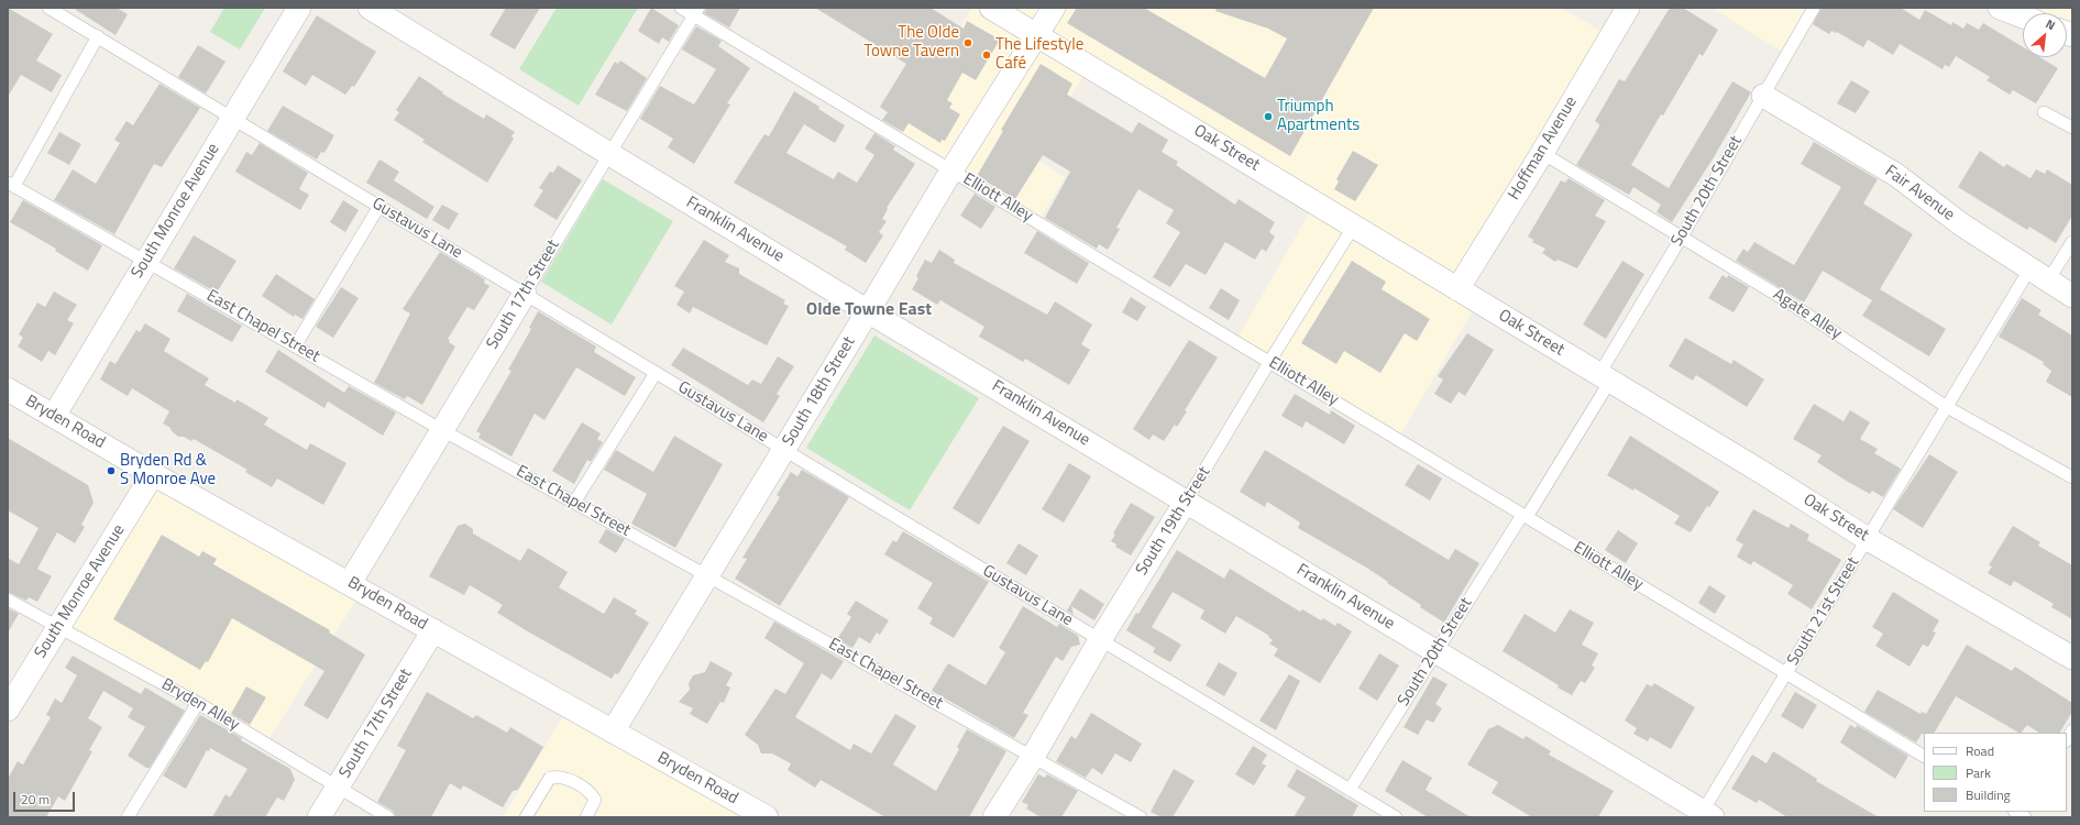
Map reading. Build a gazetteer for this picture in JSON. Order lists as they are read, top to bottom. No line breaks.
{"streets":{"street":["Oak Street","Hoffman Avenue","Fair Avenue","South Monroe Avenue","Franklin Avenue","South 17th Street","South 18th Street","Bryden Road","South 19th Street"],"lane":["South 20th Street","Elliott Alley","Gustavus Lane","Agate Alley","East Chapel Street","South 21st Street","Bryden Alley"]},"crossings":[["Oak Street","Hoffman Avenue"],["Oak Street","South 20th Street"],["Oak Street","South 18th Street"],["Oak Street","South 19th Street"],["Oak Street","South 21st Street"],["Hoffman Avenue","Agate Alley"],["South 20th Street","Fair Avenue"],["South 20th Street","Elliott Alley"],["South 20th Street","Gustavus Lane"],["South 20th Street","Franklin Avenue"],["South 20th Street","Agate Alley"],["Fair Avenue","South 21st Street"],["Elliott Alley","South 17th Street"],["Elliott Alley","South 18th Street"],["Elliott Alley","South 19th Street"],["Elliott Alley","South 21st Street"],["South Monroe Avenue","Gustavus Lane"],["South Monroe Avenue","East Chapel Street"],["South Monroe Avenue","Bryden Road"],["South Monroe Avenue","Bryden Alley"],["Gustavus Lane","South 17th Street"],["Gustavus Lane","South 18th Street"],["Gustavus Lane","South 19th Street"],["Franklin Avenue","South 17th Street"],["Franklin Avenue","South 18th Street"],["Franklin Avenue","South 19th Street"],["Franklin Avenue","South 21st Street"],["South 17th Street","East Chapel Street"],["South 17th Street","Bryden Road"],["South 17th Street","Bryden Alley"],["Agate Alley","South 21st Street"],["East Chapel Street","South 18th Street"],["East Chapel Street","South 19th Street"],["South 18th Street","Bryden Road"]],"districts":["Olde Towne East"],"places":["The Olde Towne Tavern","The Lifestyle Café","Triumph Apartments","Bryden Rd & S Monroe Ave"],"legend":["Road","Park","Building"],"scale_bar":"20 m","north":"top right"}
